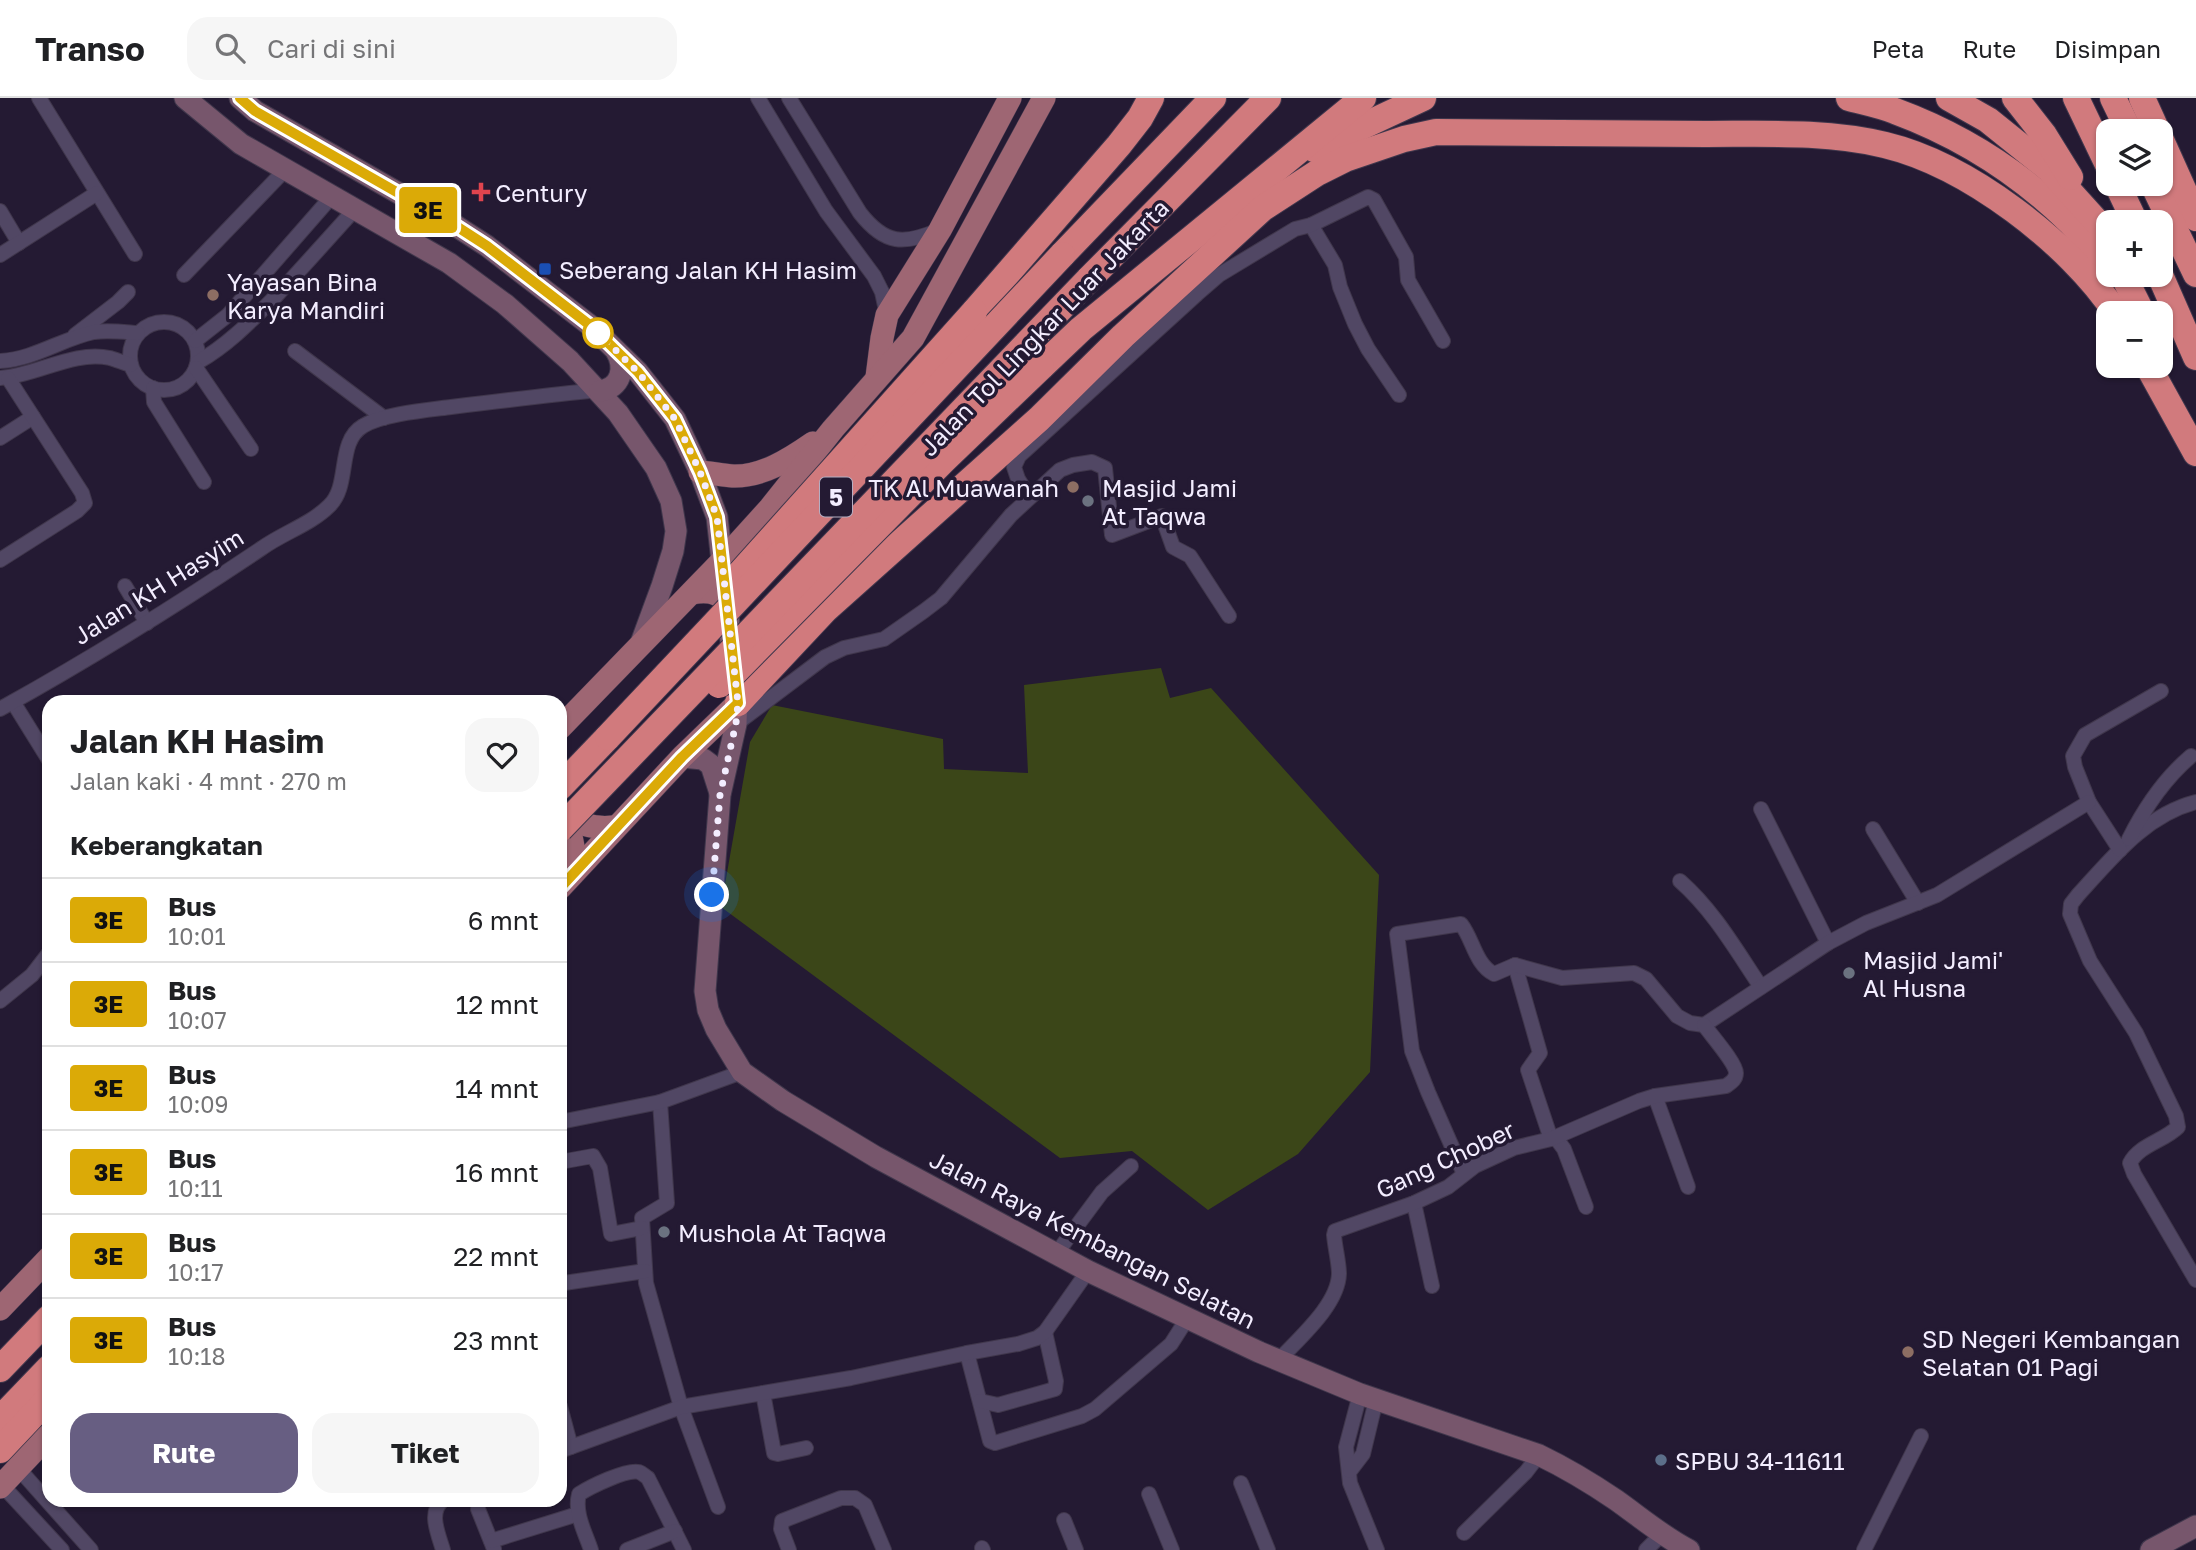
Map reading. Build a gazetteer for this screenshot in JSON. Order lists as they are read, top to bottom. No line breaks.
{"streets":{"highway":["Jalan Tol Lingkar Luar Jakarta","5"],"main road":["Jalan Raya Kembangan Selatan"],"street":["Jalan KH Hasyim","Gang Chober"]},"crossings":[["Gang Chober","Jalan Raya Kembangan Selatan"]],"places":{"health":["Century"],"transit":["Seberang Jalan KH Hasim"],"other":["Yayasan Bina Karya Mandiri","TK Al Muawanah","Masjid Jami At Taqwa","Masjid Jami' Al Husna","Mushola At Taqwa","SD Negeri Kembangan Selatan 01 Pagi","SPBU 34-11611"]},"lines":["bus line 3E"],"page":{"header":"Transo","search":"Cari di sini","nav":["Peta","Rute","Disimpan"],"on_map":"3E","map_buttons":["+","−"],"heading":[["Jalan KH Hasim","Jalan kaki · 4 mnt · 270 m"],"Keberangkatan"],"list":[{"mark":"3E","name":"Bus","note":"10:01","value":"6 mnt"},{"mark":"3E","name":"Bus","note":"10:07","value":"12 mnt"},{"mark":"3E","name":"Bus","note":"10:09","value":"14 mnt"},{"mark":"3E","name":"Bus","note":"10:11","value":"16 mnt"},{"mark":"3E","name":"Bus","note":"10:17","value":"22 mnt"},{"mark":"3E","name":"Bus","note":"10:18","value":"23 mnt"}],"buttons":["Rute","Tiket"]}}
